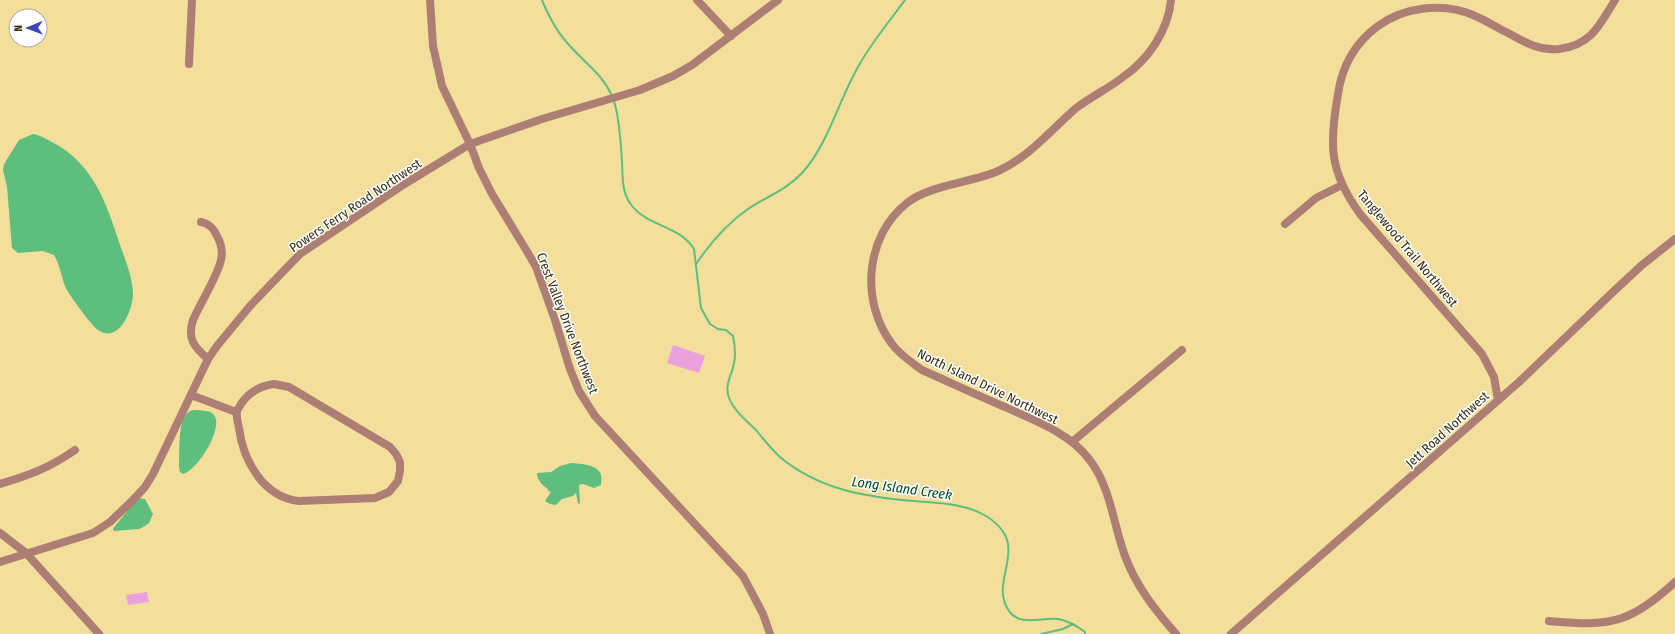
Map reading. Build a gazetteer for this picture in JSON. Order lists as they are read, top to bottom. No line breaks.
{"streets":{"street":["Powers Ferry Road Northwest","Tanglewood Trail Northwest","Crest Valley Drive Northwest","North Island Drive Northwest","Jett Road Northwest"]},"crossings":[["Powers Ferry Road Northwest","Crest Valley Drive Northwest"],["Tanglewood Trail Northwest","Jett Road Northwest"]],"water":["Long Island Creek"],"north":"left"}
